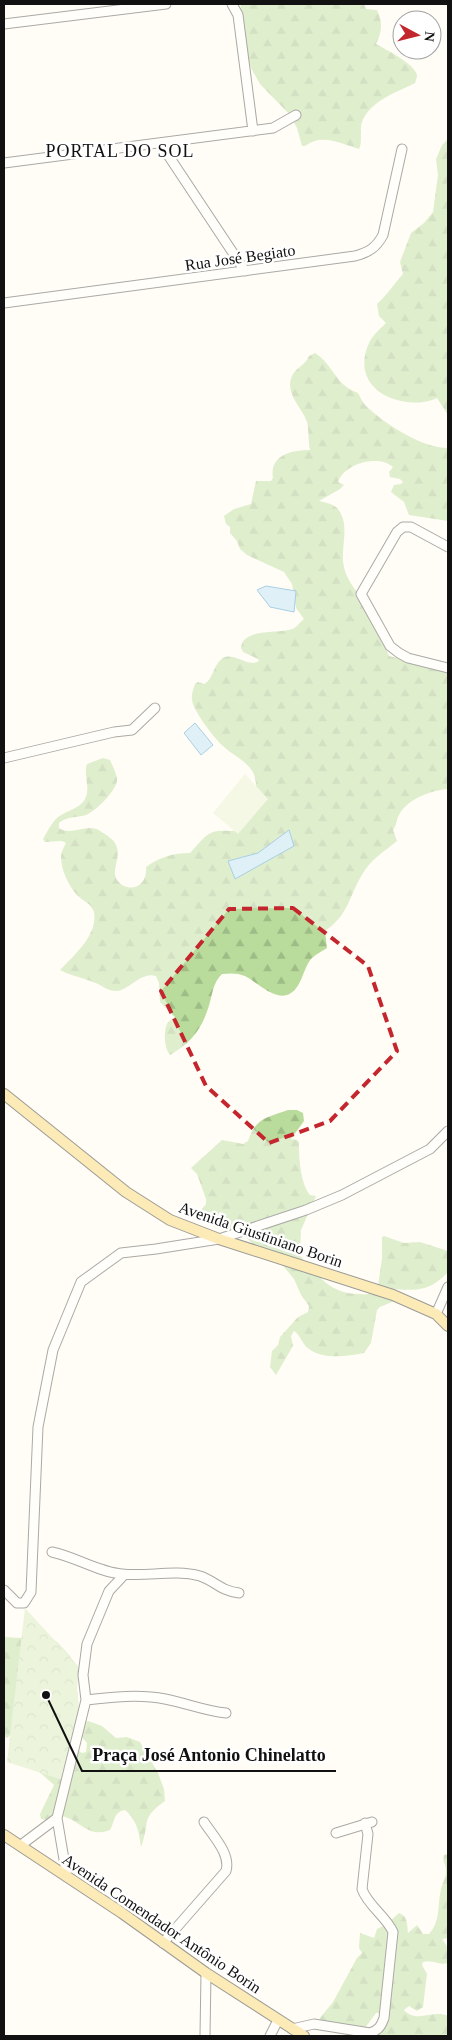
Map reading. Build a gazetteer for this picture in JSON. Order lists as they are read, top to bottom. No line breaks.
{"streets":{"main road":["Avenida Giustiniano Borin","Avenida Comendador Antônio Borin"],"street":["Rua José Begiato"]},"districts":["PORTAL DO SOL"],"places":["Praça José Antonio Chinelatto"],"north":"right"}
